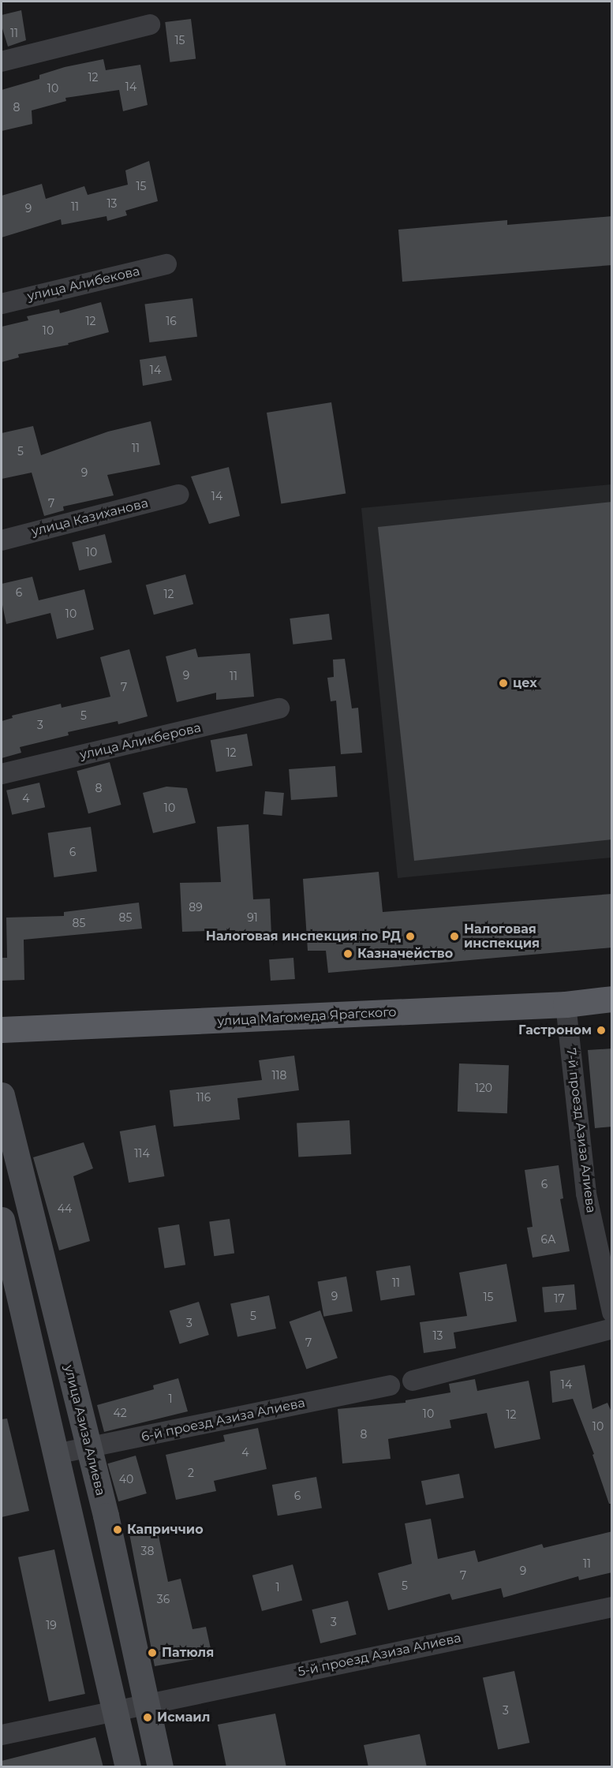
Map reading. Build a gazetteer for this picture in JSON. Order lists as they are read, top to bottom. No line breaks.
{"streets":{"main road":["улица Магомеда Ярагского","улица Азиза Алиева"],"street":["улица Алибекова","улица Казиханова","улица Аликберова","7-й проезд Азиза Алиева","6-й проезд Азиза Алиева","5-й проезд Азиза Алиева"]},"crossings":[["улица Магомеда Ярагского","7-й проезд Азиза Алиева"],["6-й проезд Азиза Алиева","улица Азиза Алиева"],["улица Азиза Алиева","5-й проезд Азиза Алиева"]],"places":["цех","Налоговая инспекция по РД","Налоговая инспекция","Казначейство","Гастроном","Каприччио","Патюля","Исмаил"],"house_numbers":["11","15","12","14","10","8","15","13","11","9","12","16","10","14","11","5","9","14","7","10","6","12","10","9","11","7","5","3","12","8","4","10","6","89","85","91","85","118","120","116","114","6","44","6А","11","9","15","17","5","3","13","7","14","1","42","10","12","10","8","4","2","40","6","38","11","9","7","5","1","36","3","19","3"]}
